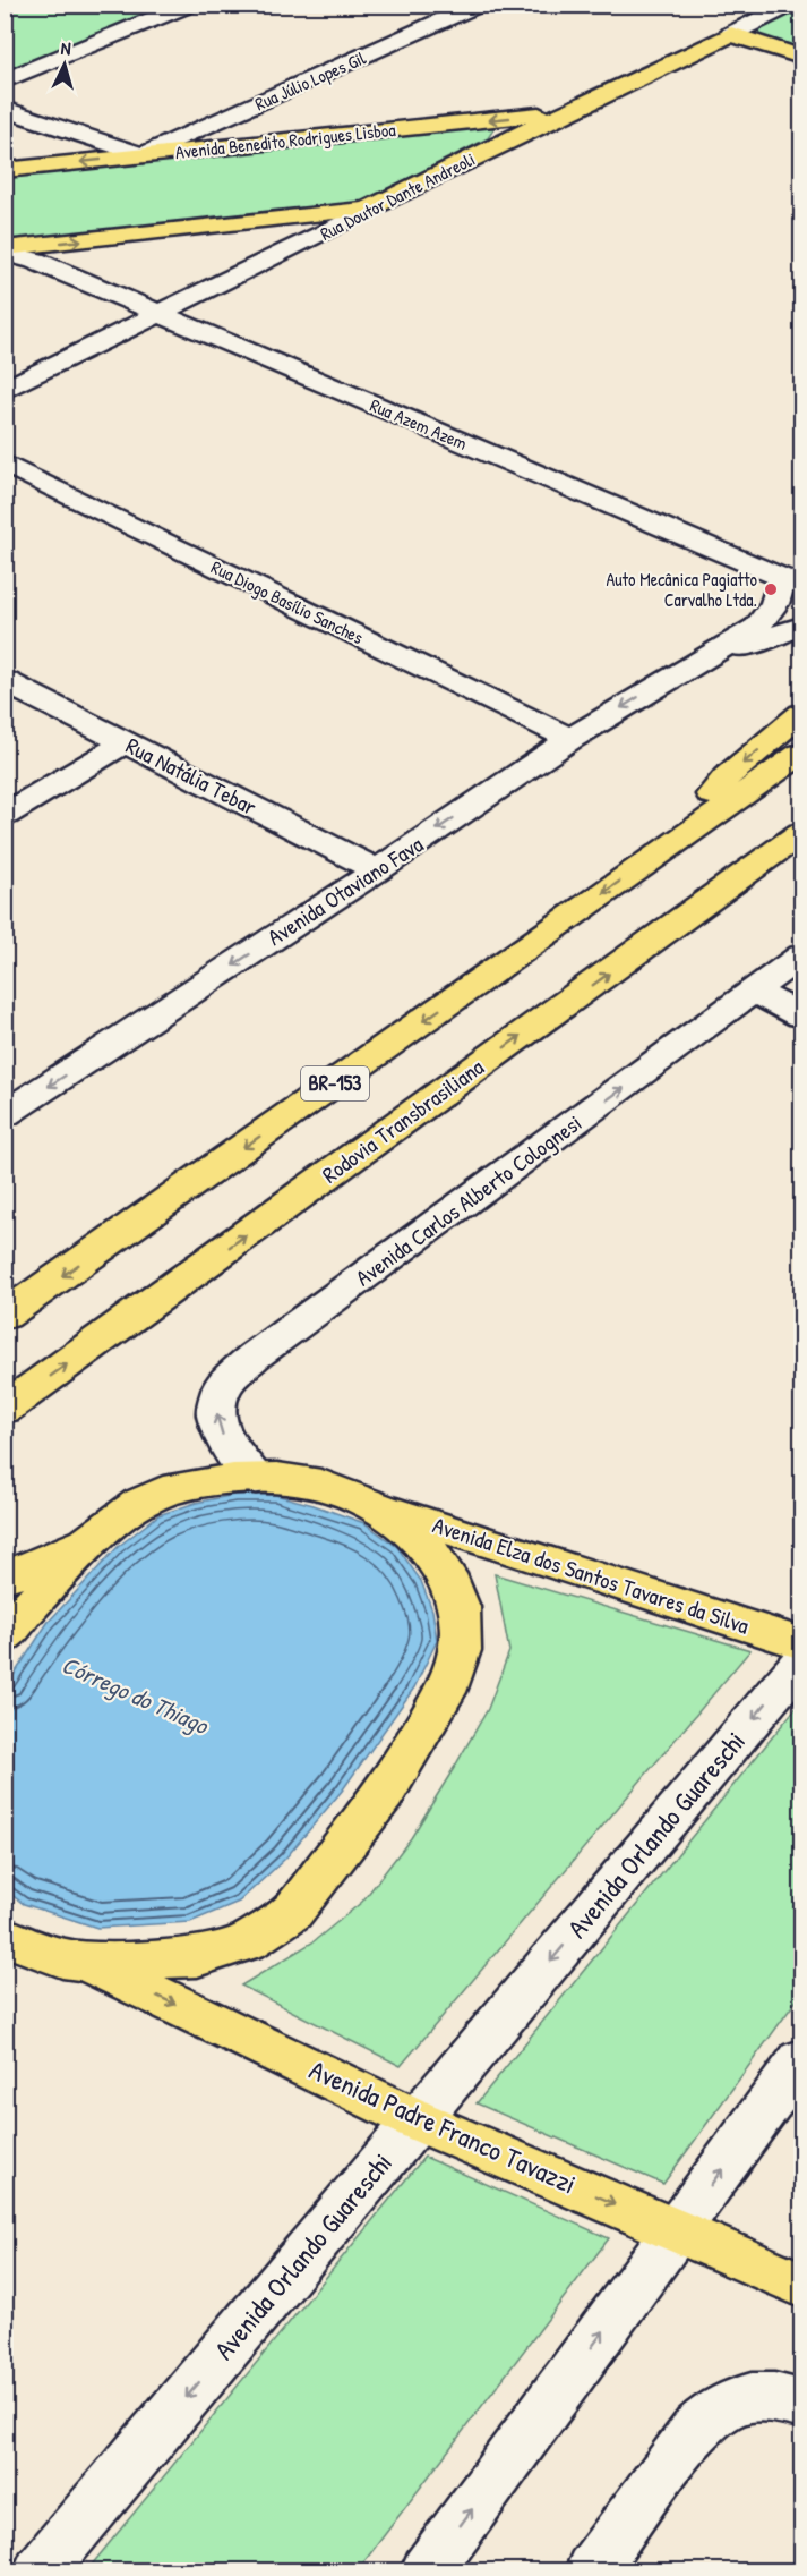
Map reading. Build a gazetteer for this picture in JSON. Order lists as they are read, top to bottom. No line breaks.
{"streets":{"main road":["Avenida Benedito Rodrigues Lisboa","Rua Doutor Dante Andreoli","BR-153","Rodovia Transbrasiliana","Avenida Elza dos Santos Tavares da Silva","Avenida Padre Franco Tavazzi"],"street":["Rua Júlio Lopes Gil","Rua Azem Azem","Rua Diogo Basílio Sanches","Rua Natália Tebar","Avenida Otaviano Fava","Avenida Carlos Alberto Colognesi","Avenida Orlando Guareschi"]},"crossings":[["Rua Júlio Lopes Gil","Avenida Benedito Rodrigues Lisboa"],["Avenida Benedito Rodrigues Lisboa","Rua Doutor Dante Andreoli"],["Rua Doutor Dante Andreoli","Rua Azem Azem"],["Rua Azem Azem","Avenida Otaviano Fava"],["Rua Diogo Basílio Sanches","Avenida Otaviano Fava"],["Rua Natália Tebar","Avenida Otaviano Fava"],["Avenida Carlos Alberto Colognesi","Avenida Elza dos Santos Tavares da Silva"],["Avenida Orlando Guareschi","Avenida Padre Franco Tavazzi"]],"one_way":["Avenida Otaviano Fava","Avenida Carlos Alberto Colognesi","Avenida Padre Franco Tavazzi"],"water":["Córrego do Thiago"],"places":["Auto Mecânica Pagiatto Carvalho Ltda."],"north":"top"}
